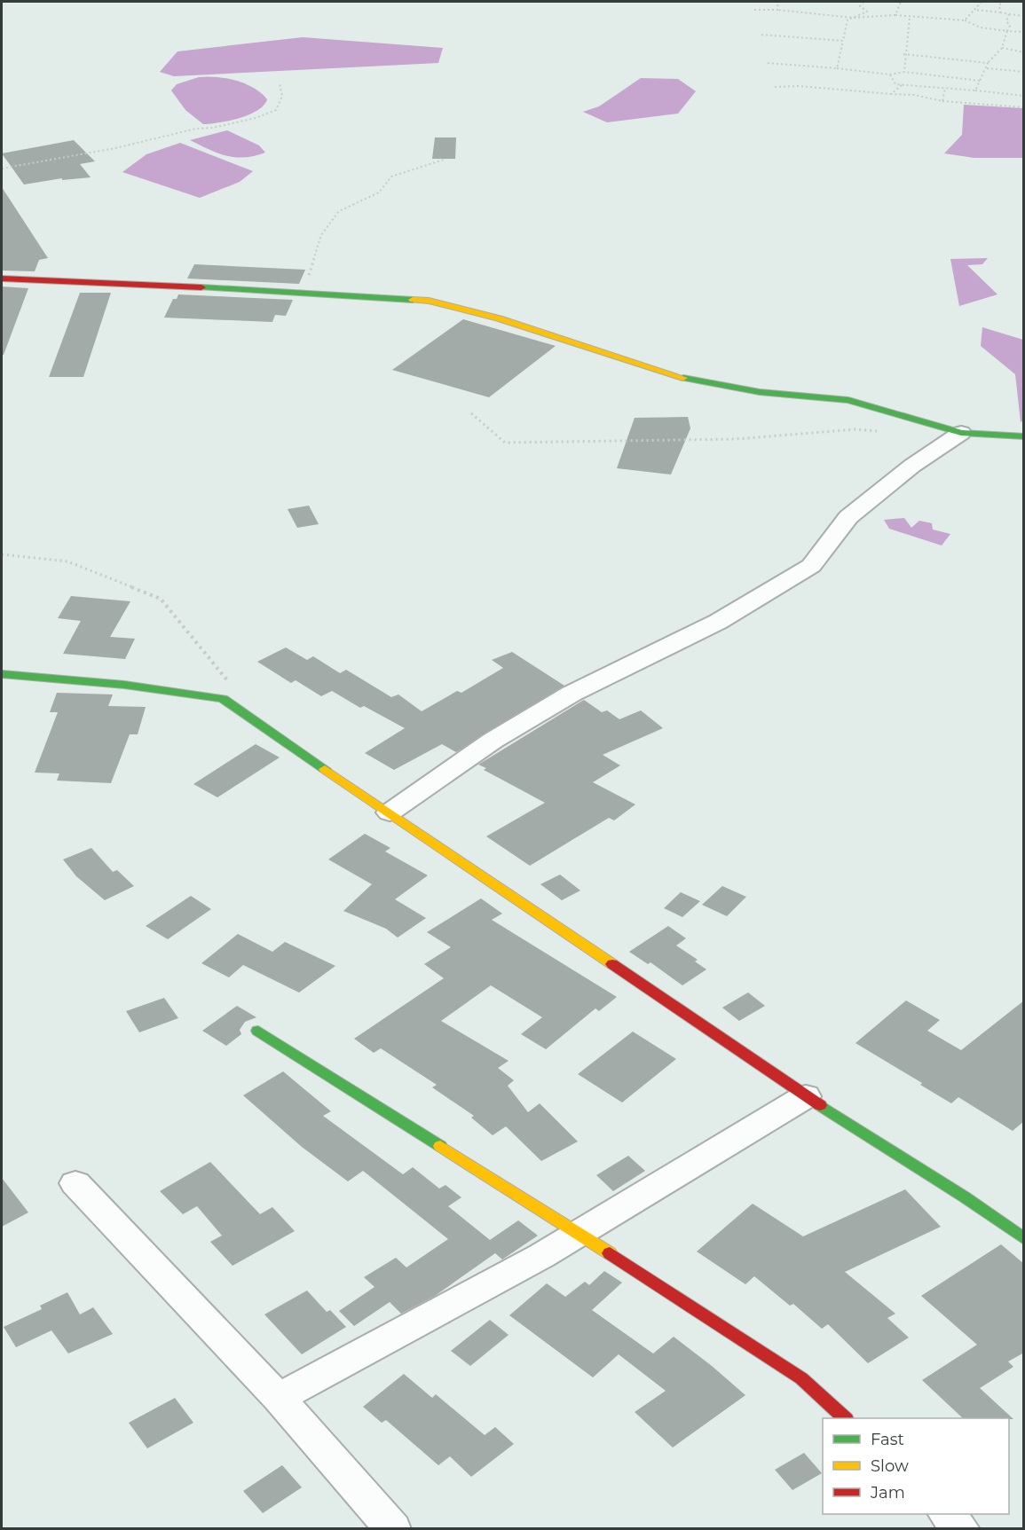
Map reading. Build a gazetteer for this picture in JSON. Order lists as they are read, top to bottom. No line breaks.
{"legend":["Fast","Slow","Jam"]}
